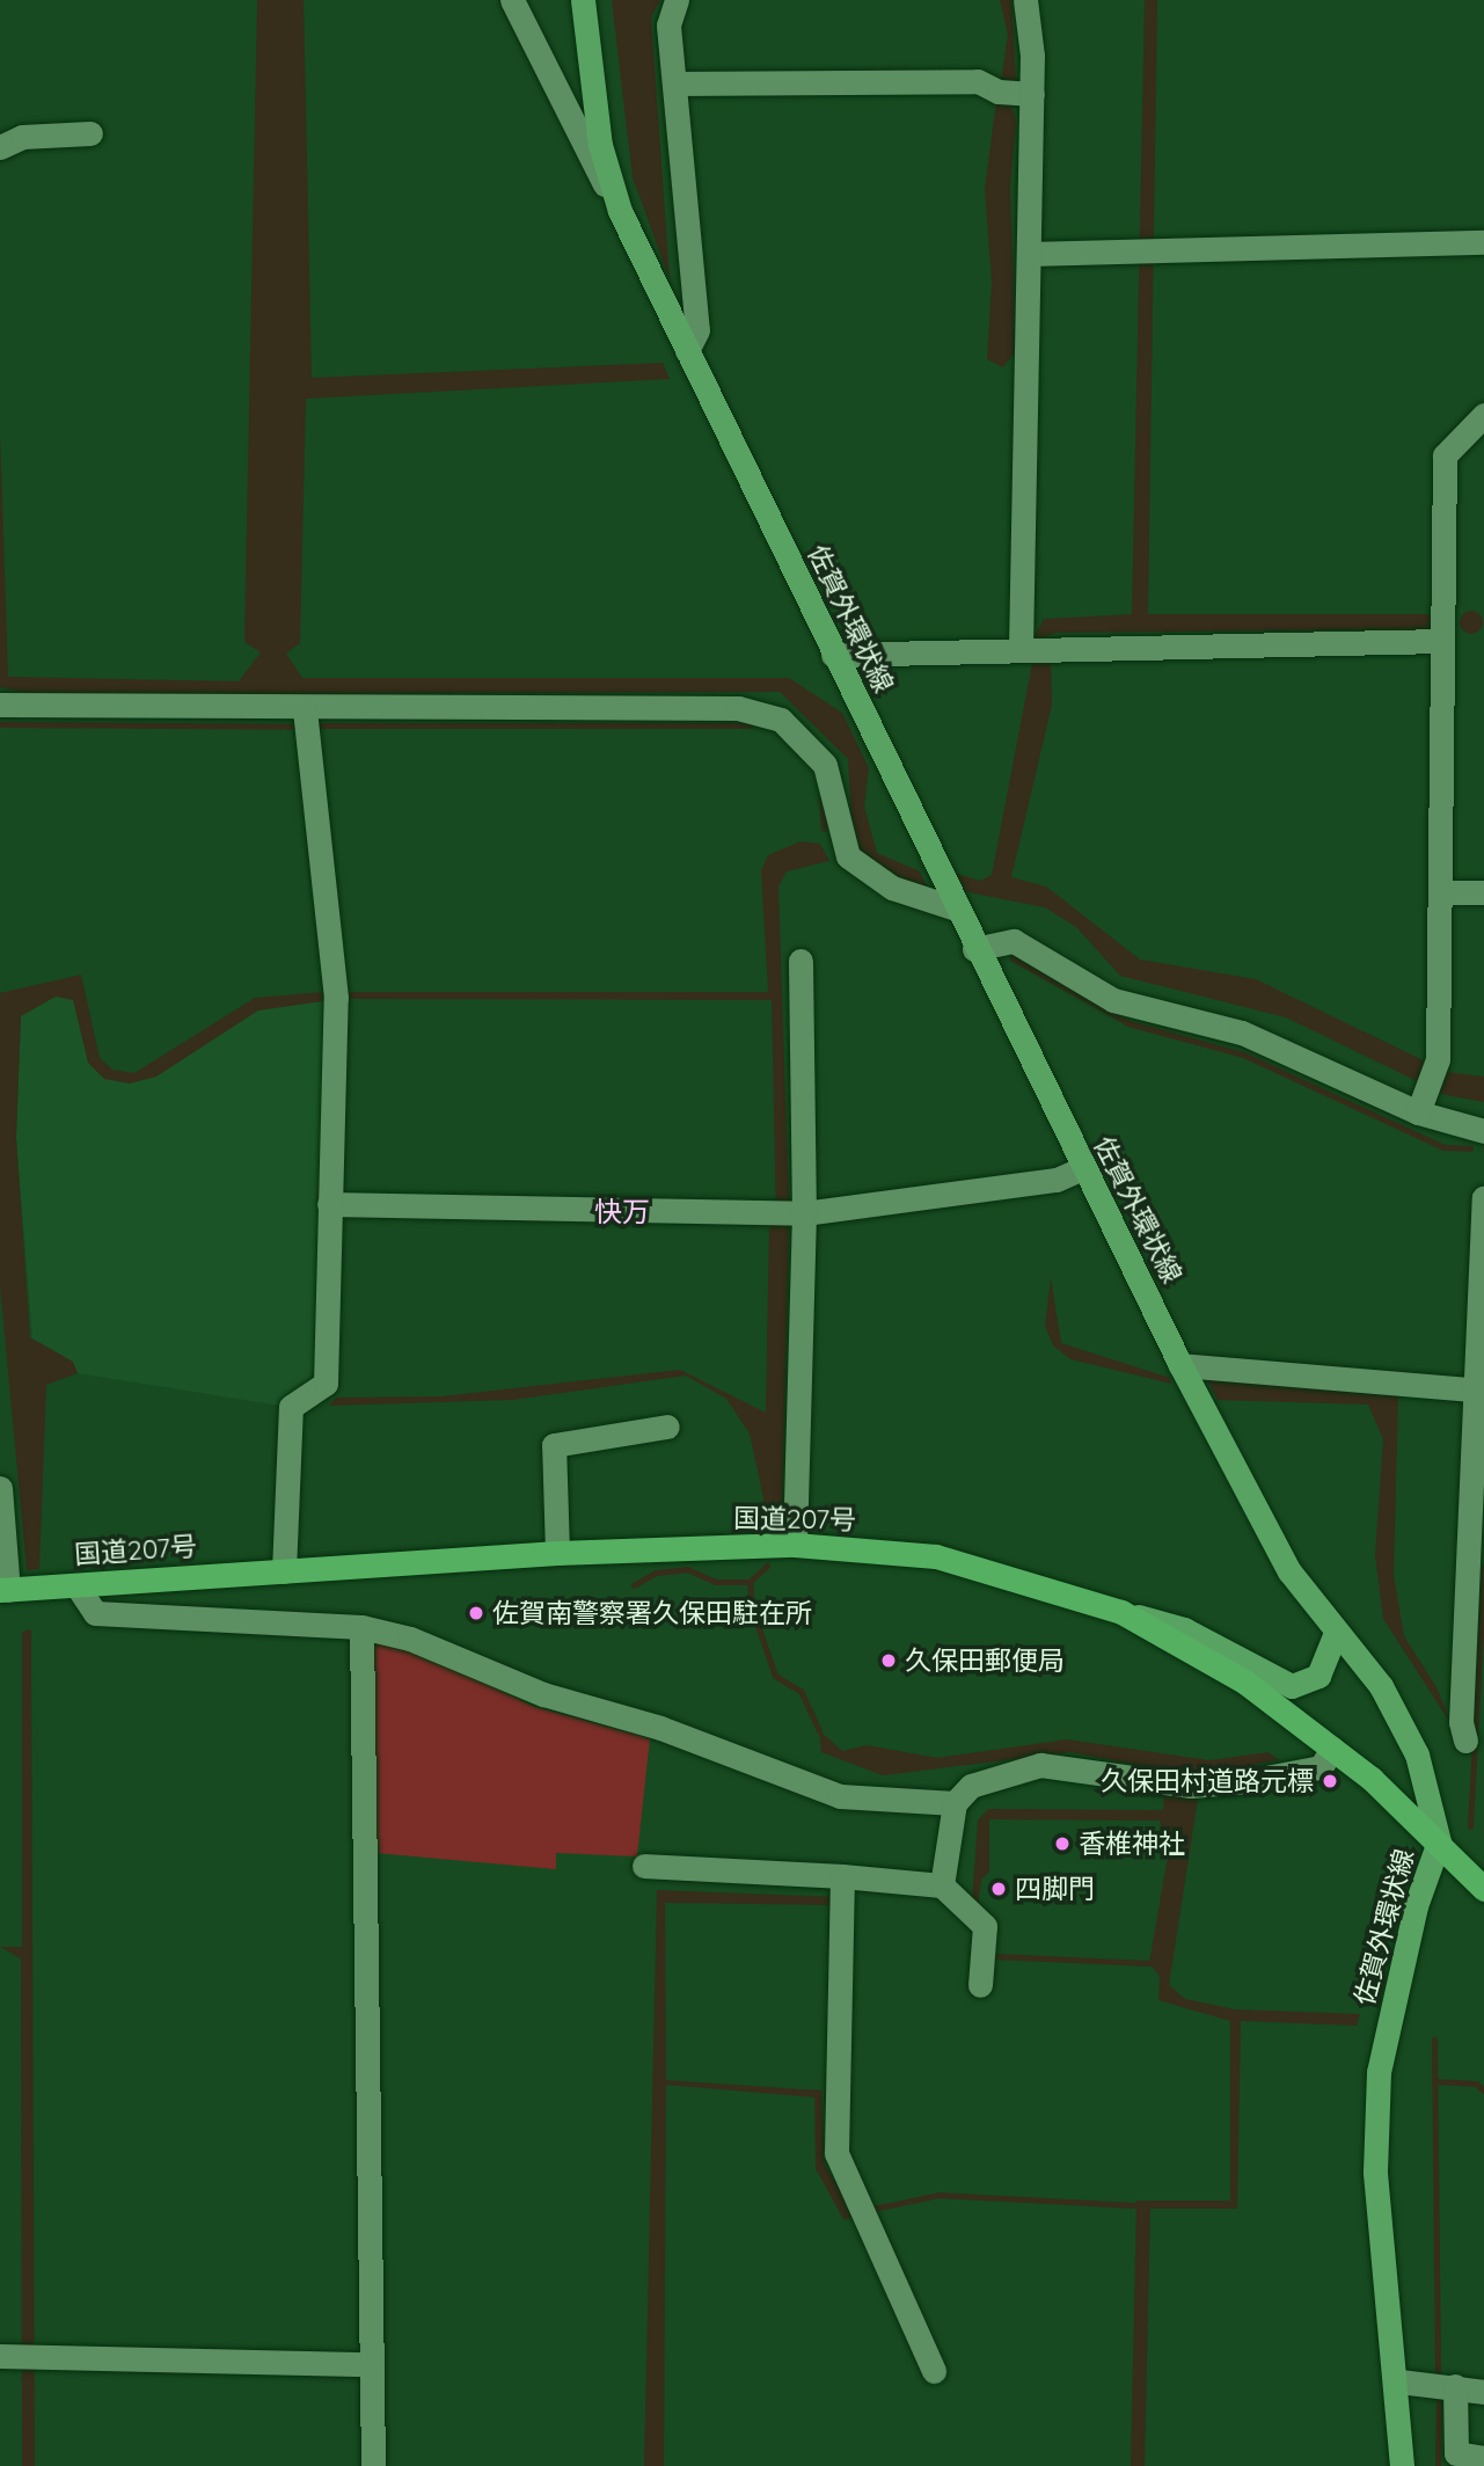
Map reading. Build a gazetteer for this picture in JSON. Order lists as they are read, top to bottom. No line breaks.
{"streets":{"highway":["国道207号"],"main road":["佐賀外環状線"]},"crossings":[["佐賀外環状線","国道207号"]],"districts":["快万"],"places":["佐賀南警察署久保田駐在所","久保田郵便局","久保田村道路元標","香椎神社","四脚門"]}
